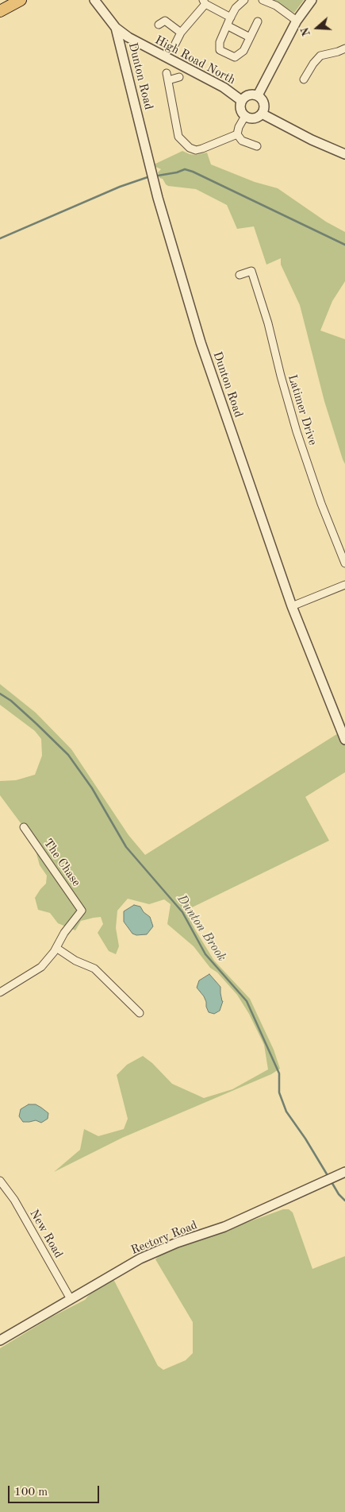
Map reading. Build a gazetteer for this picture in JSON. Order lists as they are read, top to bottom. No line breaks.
{"streets":{"street":["High Road North","Dunton Road","Latimer Drive","The Chase","New Road","Rectory Road"]},"crossings":[["High Road North","Dunton Road"],["New Road","Rectory Road"]],"water":["Dunton Brook"],"scale_bar":"100 m","north":"left"}
